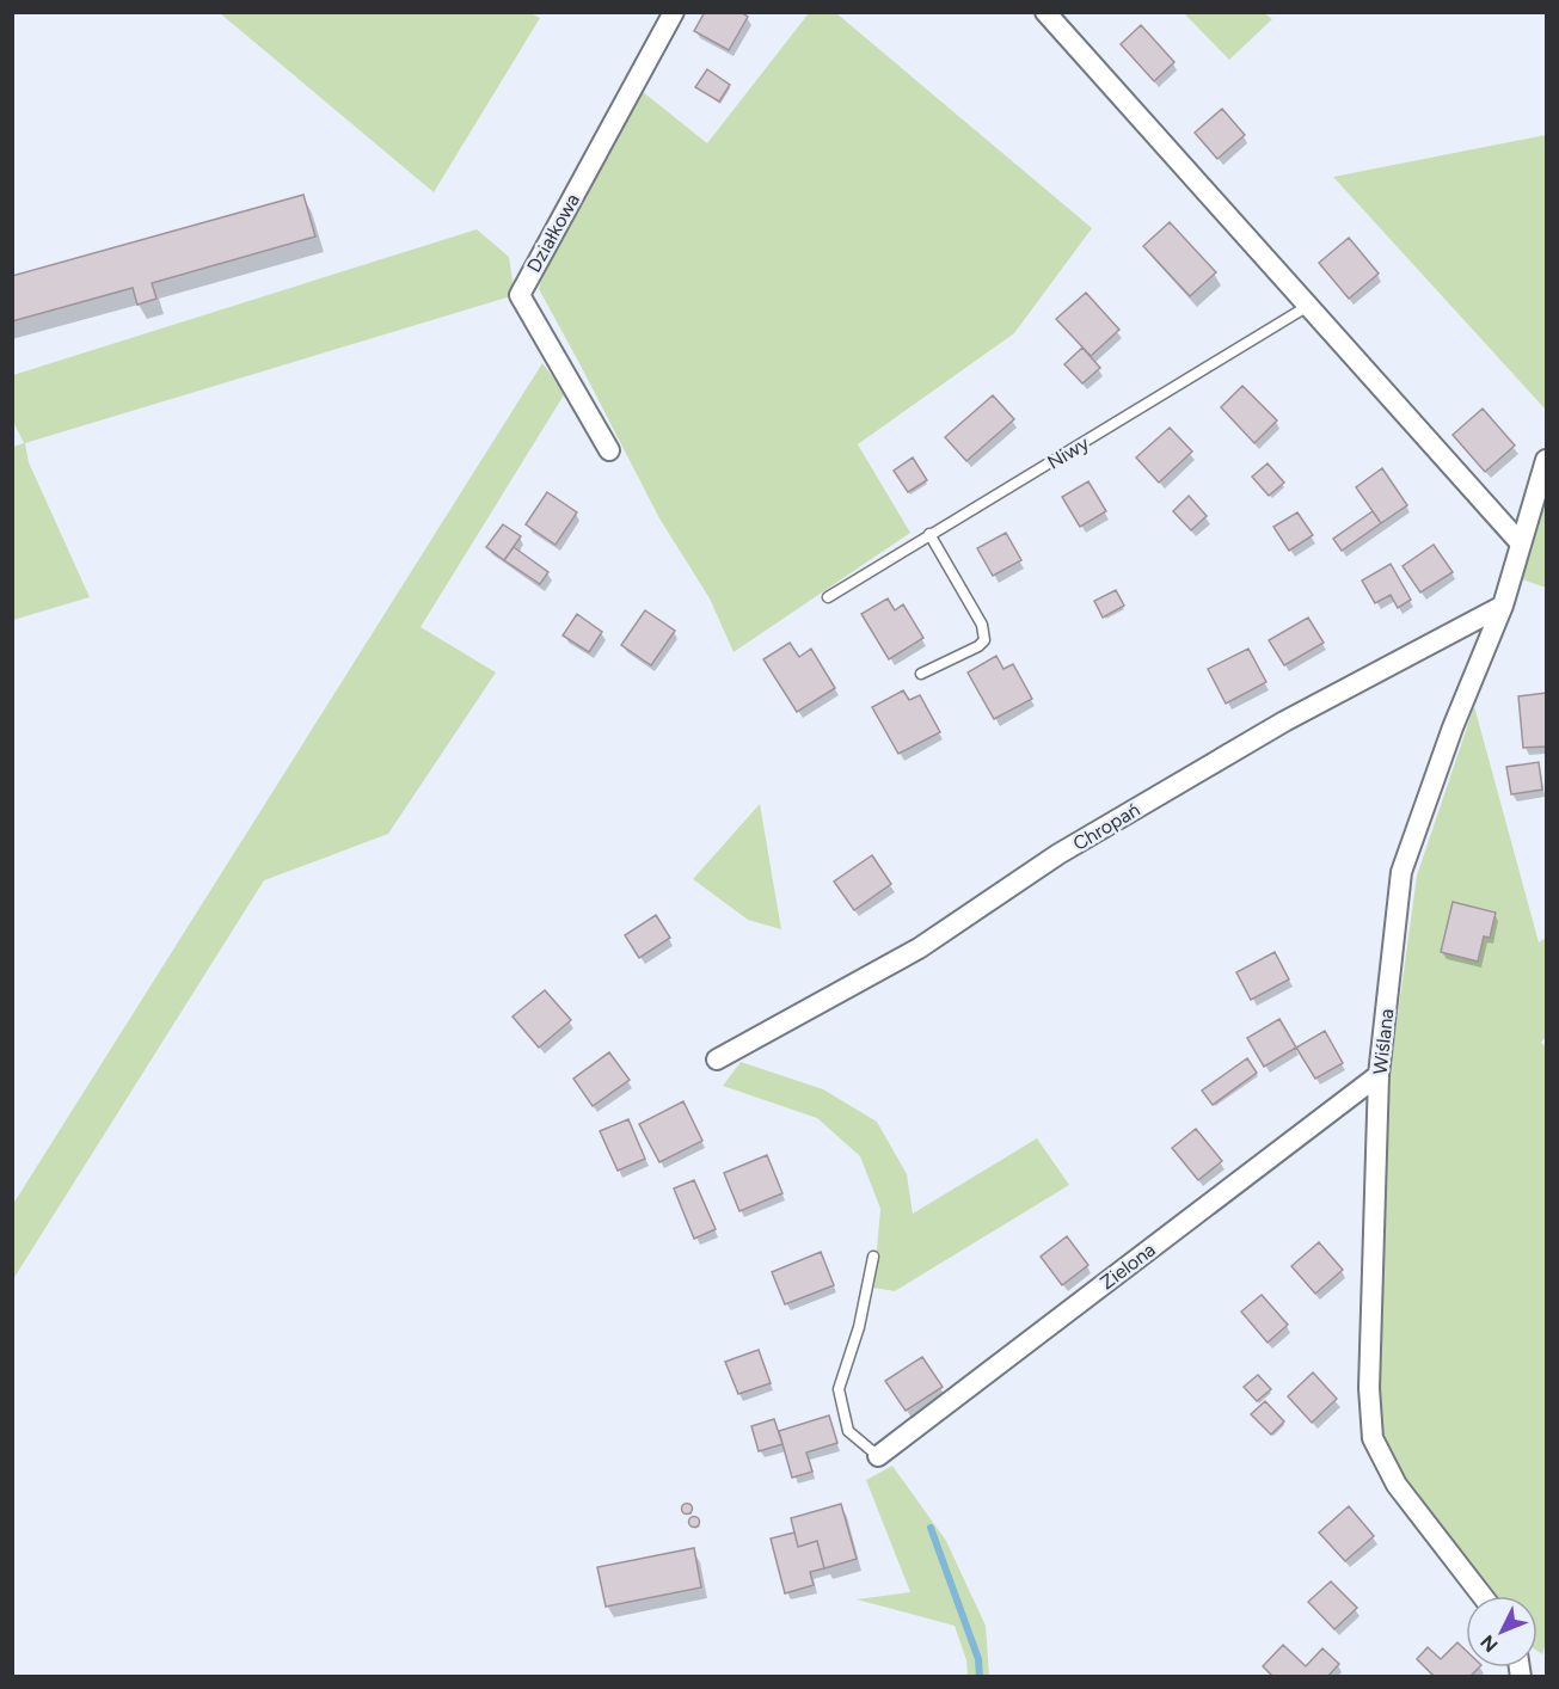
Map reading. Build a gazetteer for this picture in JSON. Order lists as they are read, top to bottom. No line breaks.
{"streets":{"street":["Działkowa","Chropań","Wiślana","Zielona"],"lane":["Niwy"]},"crossings":[["Chropań","Wiślana"],["Wiślana","Zielona"]],"north":"bottom left"}
